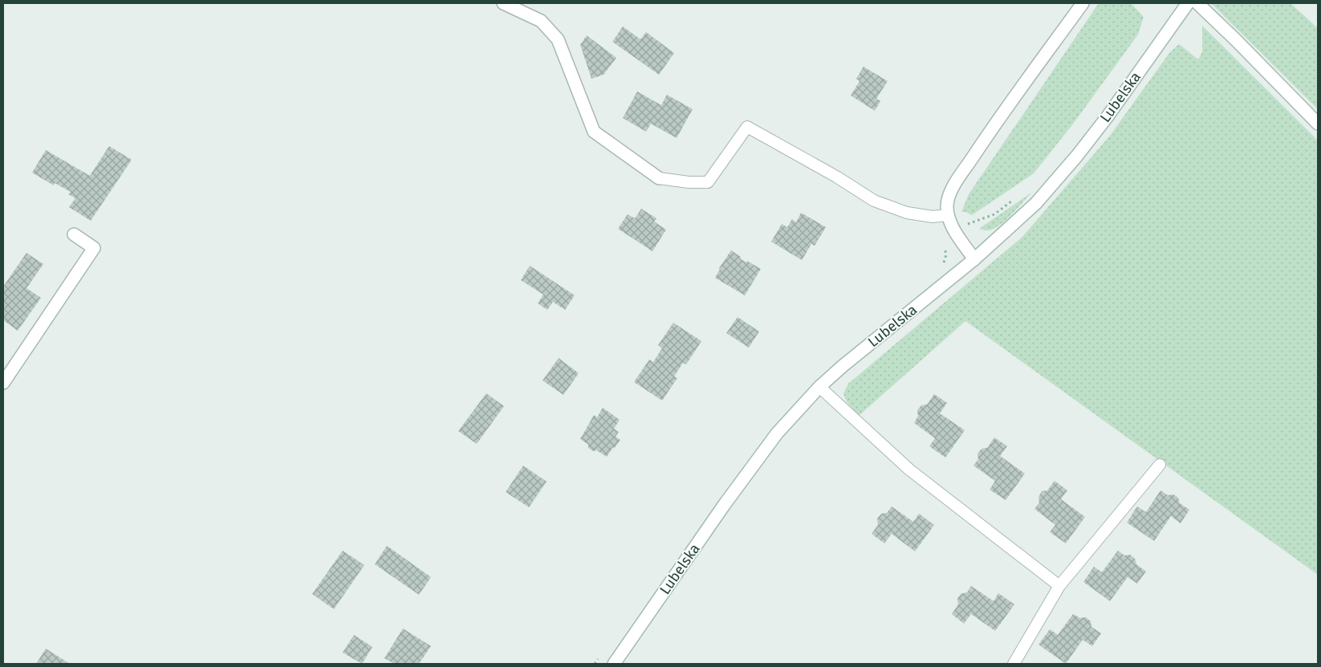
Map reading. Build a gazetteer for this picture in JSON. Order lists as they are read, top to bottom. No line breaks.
{"streets":{"street":["Lubelska"]}}
